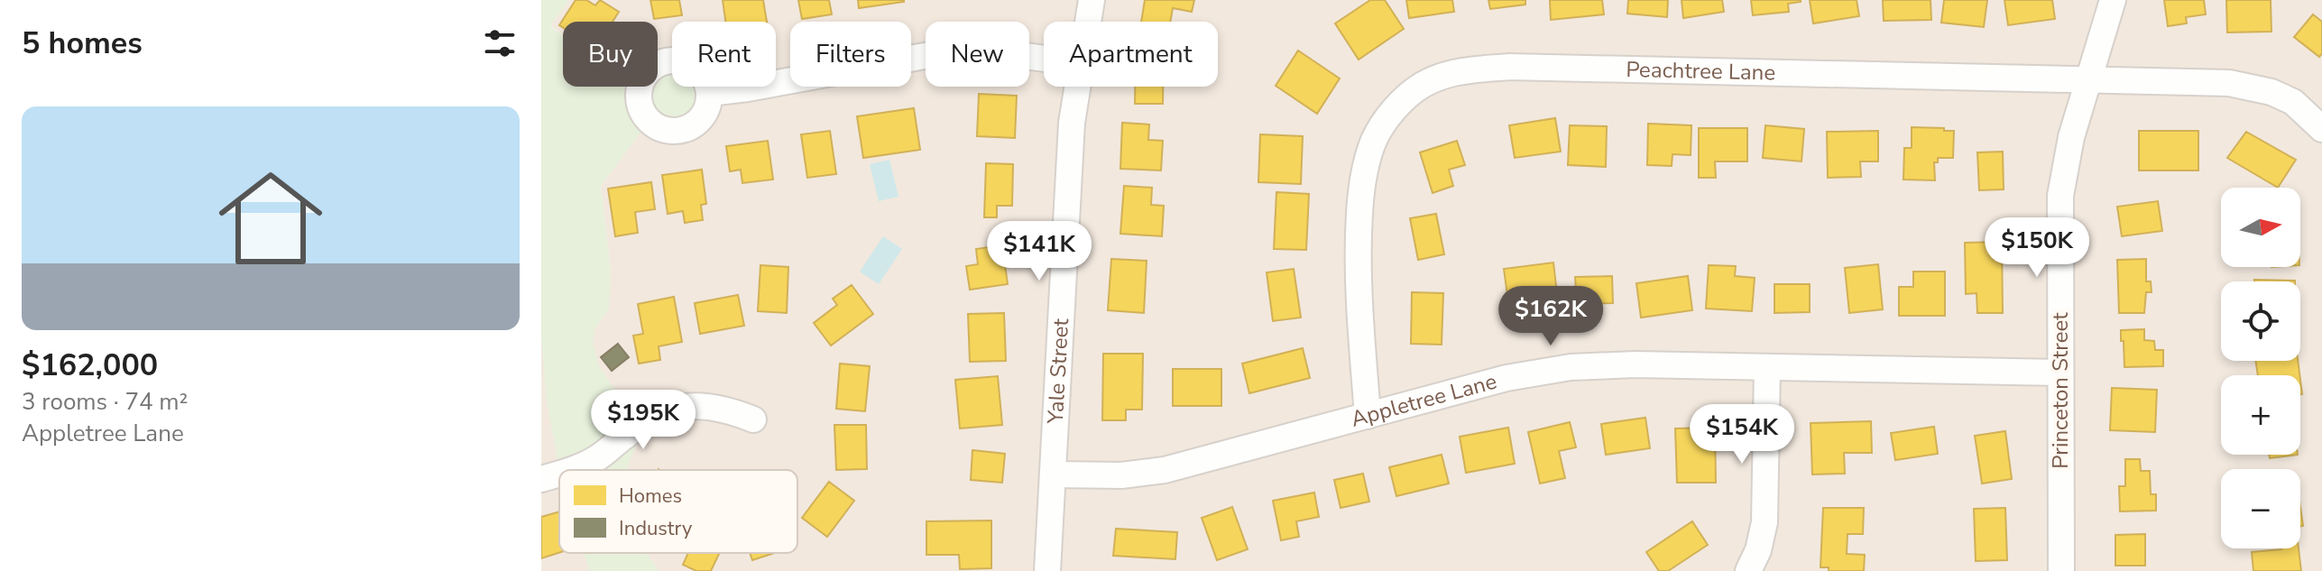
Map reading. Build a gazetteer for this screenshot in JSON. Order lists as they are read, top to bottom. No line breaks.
{"streets":{"street":["Peachtree Lane","Yale Street","Princeton Street","Appletree Lane"]},"crossings":[["Peachtree Lane","Princeton Street"],["Peachtree Lane","Appletree Lane"],["Yale Street","Appletree Lane"],["Princeton Street","Appletree Lane"]],"legend":["Homes","Industry"],"north":"right","page":{"heading":"5 homes","chip":["Buy","Rent","Filters","New","Apartment"],"list":[{"name":"$162,000","note":"3 rooms · 74 m² · Appletree Lane"}],"map_buttons":["+","−"],"price":["$150K","$141K","$162K","$195K","$154K"]}}
